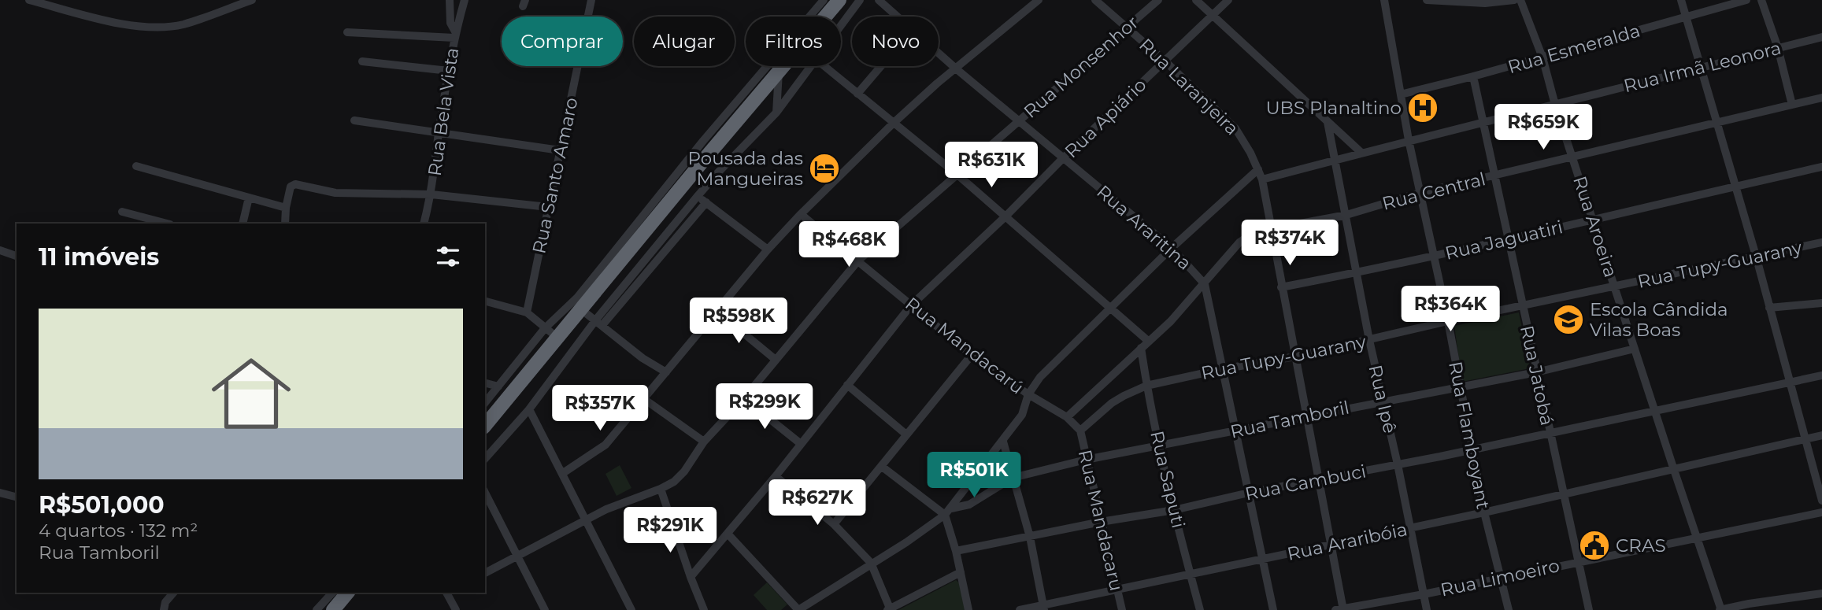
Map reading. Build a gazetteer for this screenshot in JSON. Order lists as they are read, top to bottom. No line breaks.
{"streets":{"street":["Rua Esmeralda","Rua Monsenhor","Rua Irmã Leonora","Rua Laranjeira","Rua Bela Vista","Rua Apiário","Rua Santo Amaro","Rua Central","Rua Aroeira","Rua Araritina","Rua Jaguatiri","Rua Tupy-Guarany","Rua Mandacarú","Rua Jatobá","Rua Ipê","Rua Tamboril","Rua Flamboyant","Rua Saputi","Rua Cambuci","Rua Mandacaru","Rua Araribóia","Rua Limoeiro"]},"crossings":[["Rua Esmeralda","Rua Aroeira"],["Rua Esmeralda","Rua Jatobá"],["Rua Esmeralda","Rua Flamboyant"],["Rua Monsenhor","Rua Laranjeira"],["Rua Monsenhor","Rua Araritina"],["Rua Monsenhor","Rua Mandacarú"],["Rua Irmã Leonora","Rua Laranjeira"],["Rua Irmã Leonora","Rua Aroeira"],["Rua Irmã Leonora","Rua Jatobá"],["Rua Irmã Leonora","Rua Ipê"],["Rua Irmã Leonora","Rua Flamboyant"],["Rua Laranjeira","Rua Apiário"],["Rua Laranjeira","Rua Central"],["Rua Laranjeira","Rua Jaguatiri"],["Rua Laranjeira","Rua Tupy-Guarany"],["Rua Laranjeira","Rua Tamboril"],["Rua Laranjeira","Rua Cambuci"],["Rua Laranjeira","Rua Araribóia"],["Rua Laranjeira","Rua Limoeiro"],["Rua Apiário","Rua Araritina"],["Rua Apiário","Rua Mandacarú"],["Rua Central","Rua Aroeira"],["Rua Central","Rua Araritina"],["Rua Central","Rua Mandacarú"],["Rua Central","Rua Jatobá"],["Rua Central","Rua Ipê"],["Rua Central","Rua Flamboyant"],["Rua Central","Rua Saputi"],["Rua Aroeira","Rua Jaguatiri"],["Rua Aroeira","Rua Tupy-Guarany"],["Rua Aroeira","Rua Tamboril"],["Rua Aroeira","Rua Cambuci"],["Rua Aroeira","Rua Araribóia"],["Rua Aroeira","Rua Limoeiro"],["Rua Araritina","Rua Tupy-Guarany"],["Rua Araritina","Rua Tamboril"],["Rua Araritina","Rua Cambuci"],["Rua Araritina","Rua Araribóia"],["Rua Jaguatiri","Rua Jatobá"],["Rua Jaguatiri","Rua Ipê"],["Rua Jaguatiri","Rua Flamboyant"],["Rua Tupy-Guarany","Rua Mandacarú"],["Rua Tupy-Guarany","Rua Jatobá"],["Rua Tupy-Guarany","Rua Ipê"],["Rua Tupy-Guarany","Rua Flamboyant"],["Rua Tupy-Guarany","Rua Saputi"],["Rua Tupy-Guarany","Rua Mandacaru"],["Rua Mandacarú","Rua Tamboril"],["Rua Mandacarú","Rua Mandacaru"],["Rua Jatobá","Rua Tamboril"],["Rua Jatobá","Rua Cambuci"],["Rua Jatobá","Rua Araribóia"],["Rua Jatobá","Rua Limoeiro"],["Rua Ipê","Rua Tamboril"],["Rua Ipê","Rua Cambuci"],["Rua Ipê","Rua Araribóia"],["Rua Ipê","Rua Limoeiro"],["Rua Tamboril","Rua Flamboyant"],["Rua Tamboril","Rua Saputi"],["Rua Tamboril","Rua Mandacaru"],["Rua Flamboyant","Rua Cambuci"],["Rua Flamboyant","Rua Araribóia"],["Rua Flamboyant","Rua Limoeiro"],["Rua Saputi","Rua Cambuci"],["Rua Saputi","Rua Araribóia"],["Rua Cambuci","Rua Mandacaru"],["Rua Mandacaru","Rua Araribóia"]],"places":{"hospital":["UBS Planaltino"],"hotel":["Pousada das Mangueiras"],"school or university":["Escola Cândida Vilas Boas"],"public building":["CRAS"]},"page":{"chip":["Comprar","Alugar","Filtros","Novo"],"price":["R$659K","R$631K","R$374K","R$468K","R$364K","R$598K","R$299K","R$357K","R$501K","R$627K","R$291K"],"heading":"11 imóveis","list":[{"name":"R$501,000","note":"4 quartos · 132 m² · Rua Tamboril"}]}}
